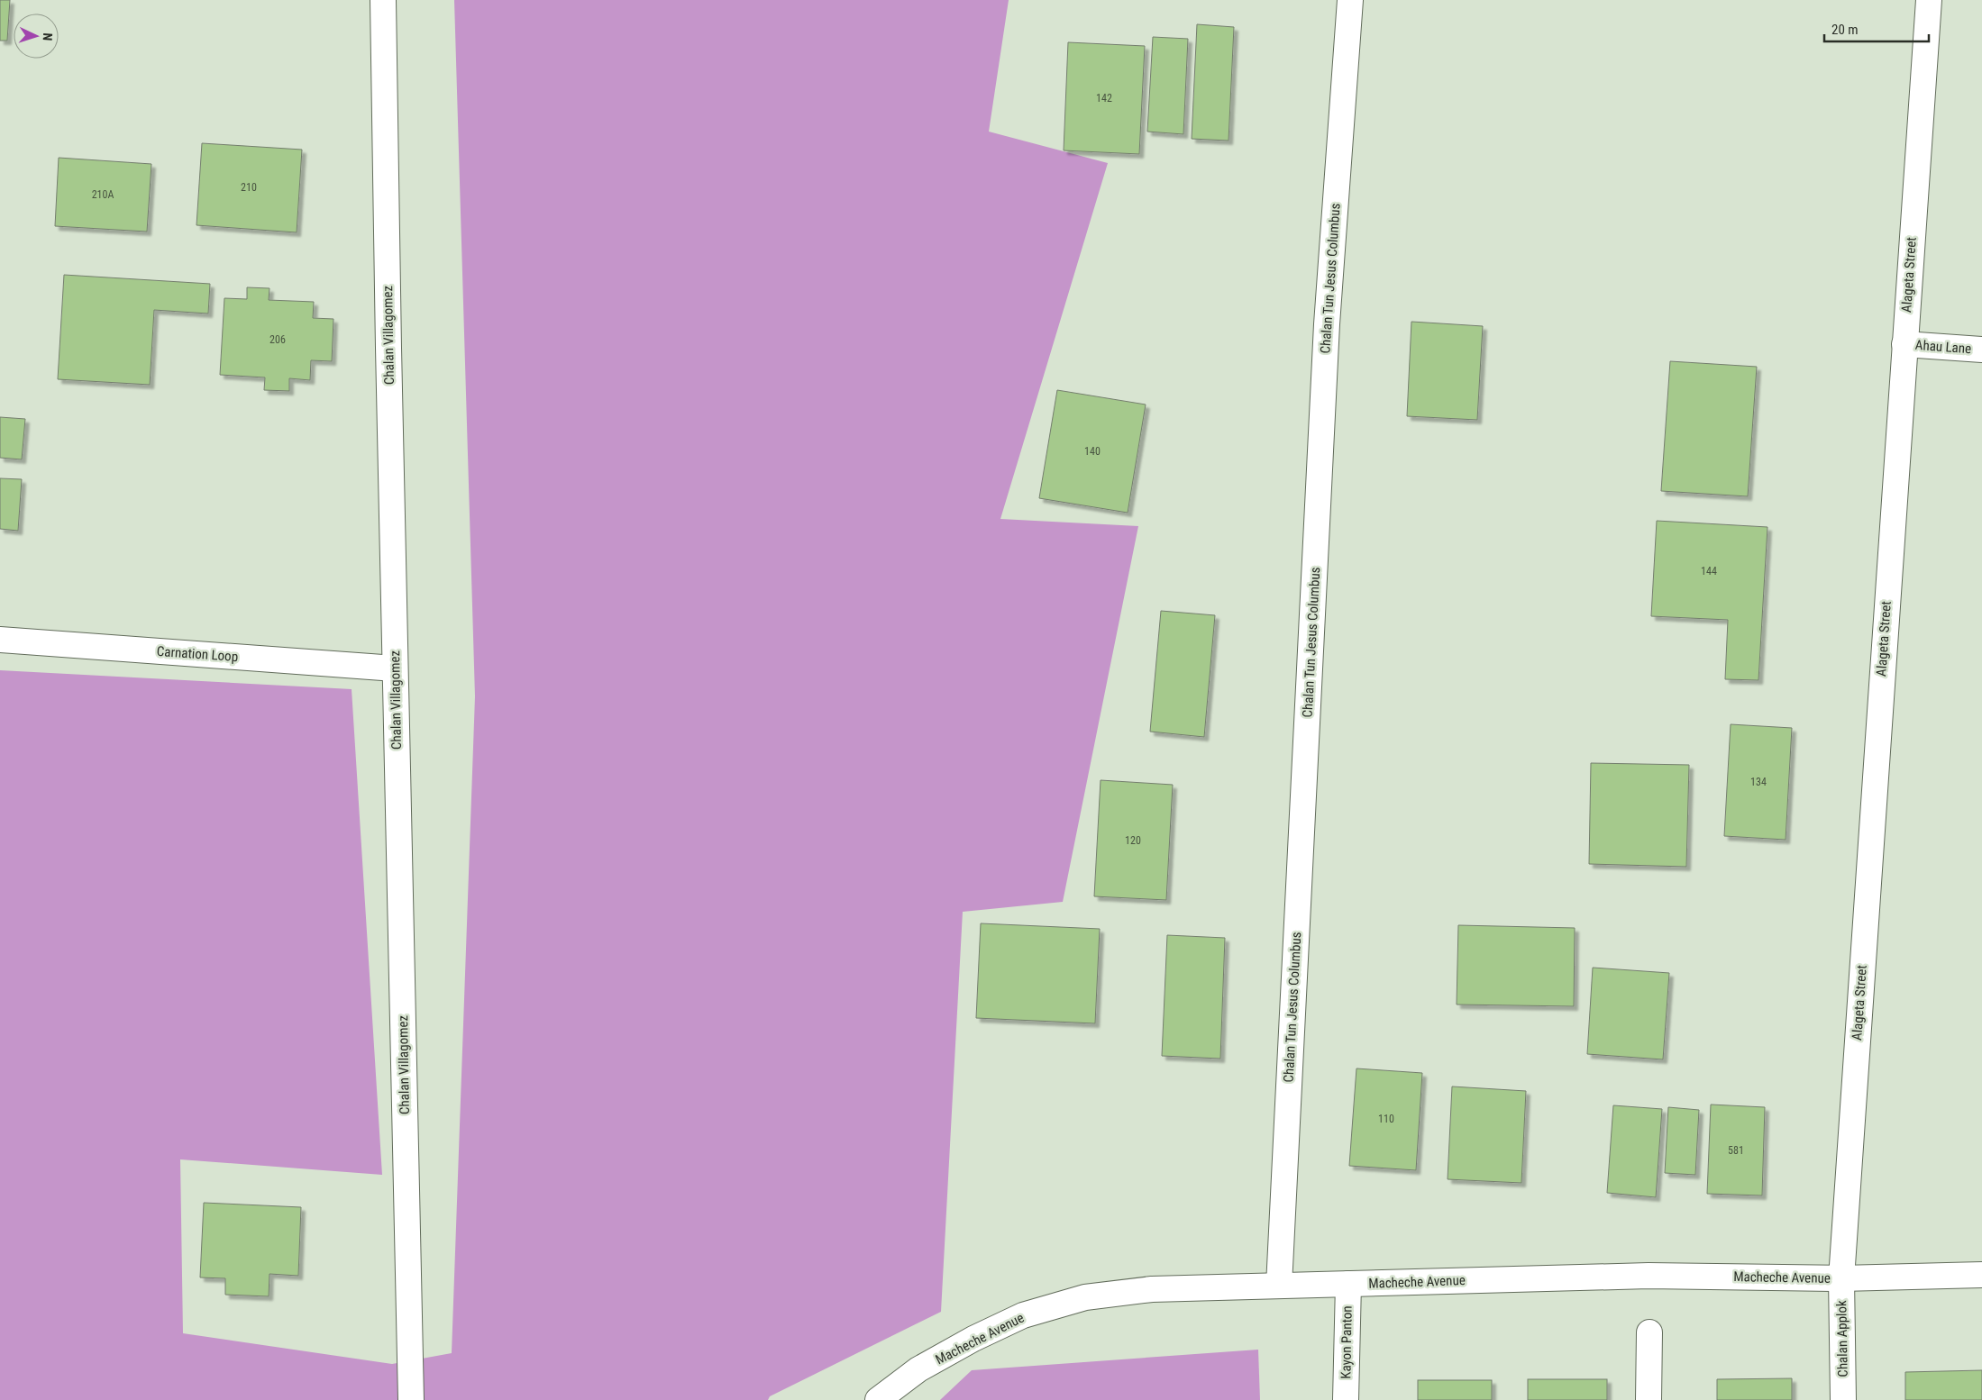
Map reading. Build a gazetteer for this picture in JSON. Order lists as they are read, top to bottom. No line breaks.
{"streets":{"street":["Alageta Street","Chalan Tun Jesus Columbus","Chalan Villagomez","Ahau Lane","Carnation Loop","Macheche Avenue","Chalan Applok","Kayon Panton"]},"crossings":[["Alageta Street","Ahau Lane"],["Alageta Street","Macheche Avenue"],["Alageta Street","Chalan Applok"],["Chalan Tun Jesus Columbus","Macheche Avenue"],["Chalan Villagomez","Carnation Loop"],["Macheche Avenue","Chalan Applok"],["Macheche Avenue","Kayon Panton"]],"house_numbers":["142","210","210A","206","140","144","134","120","110","581"],"scale_bar":"20 m","north":"right"}
